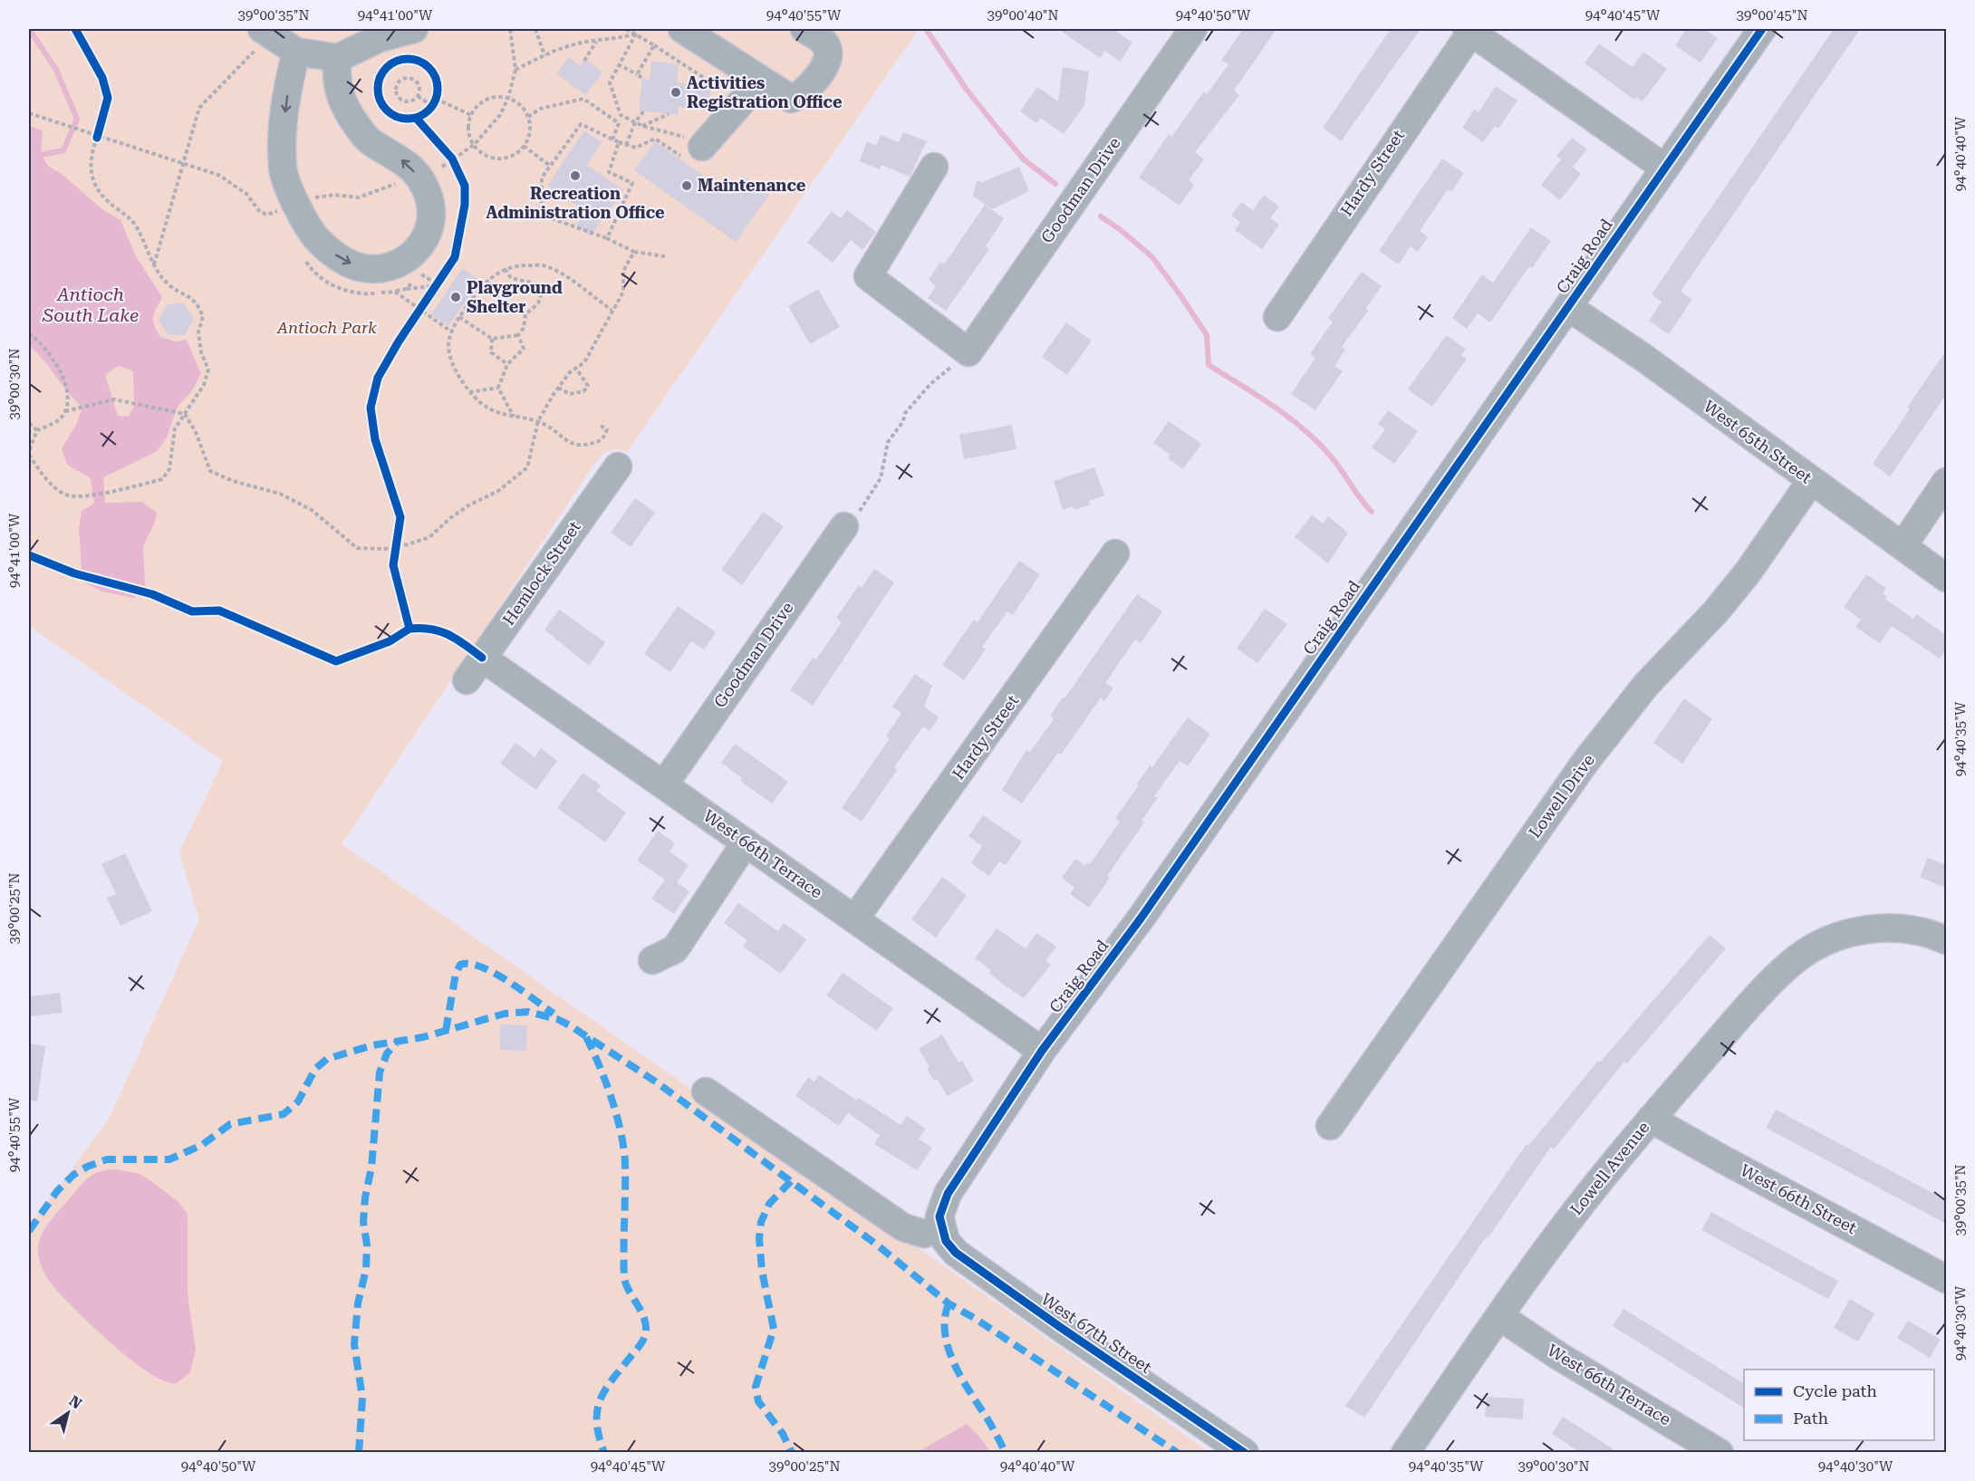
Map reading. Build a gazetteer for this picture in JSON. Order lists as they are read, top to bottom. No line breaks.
{"streets":{"street":["Hardy Street","Goodman Drive","Craig Road","West 65th Street","Hemlock Street","Lowell Drive","West 66th Terrace","Lowell Avenue","West 66th Street","West 67th Street"]},"crossings":[["Hardy Street","West 66th Terrace"],["Goodman Drive","West 66th Terrace"],["Craig Road","West 65th Street"],["Craig Road","West 66th Terrace"],["Craig Road","West 67th Street"],["West 65th Street","Lowell Drive"],["Hemlock Street","West 66th Terrace"],["West 66th Terrace","Lowell Avenue"],["Lowell Avenue","West 66th Street"]],"water":["Antioch South Lake"],"parks":["Antioch Park"],"places":["Activities Registration Office","Recreation Administration Office","Maintenance","Playground Shelter"],"legend":["Cycle path","Path"],"north":"top right","coordinates":["39°00'35\"N","94°41'00\"W","94°40'55\"W","39°00'40\"N","94°40'50\"W","94°40'45\"W","39°00'45\"N","94°40'40\"W","39°00'30\"N","94°40'35\"W","39°00'25\"N","94°40'30\"W"]}
